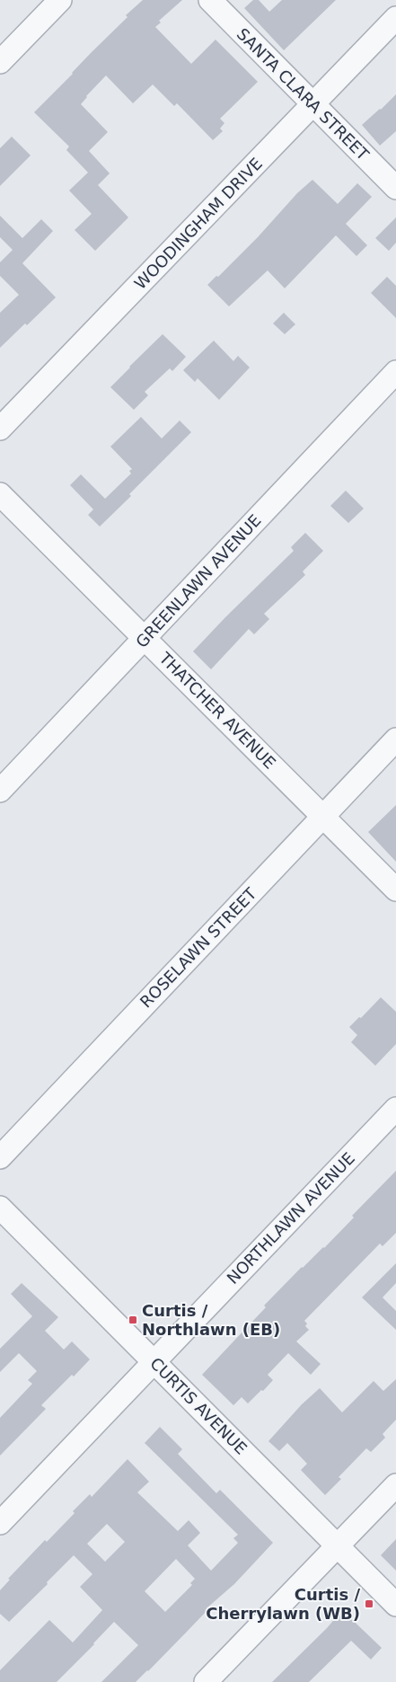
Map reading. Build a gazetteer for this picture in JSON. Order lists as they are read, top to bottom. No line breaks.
{"streets":{"street":["SANTA CLARA STREET","WOODINGHAM DRIVE","GREENLAWN AVENUE","THATCHER AVENUE","ROSELAWN STREET","NORTHLAWN AVENUE","CURTIS AVENUE"]},"crossings":[["SANTA CLARA STREET","WOODINGHAM DRIVE"],["GREENLAWN AVENUE","THATCHER AVENUE"],["THATCHER AVENUE","ROSELAWN STREET"],["NORTHLAWN AVENUE","CURTIS AVENUE"]],"places":{"transit":["Curtis / Northlawn (EB)","Curtis / Cherrylawn (WB)"]}}
